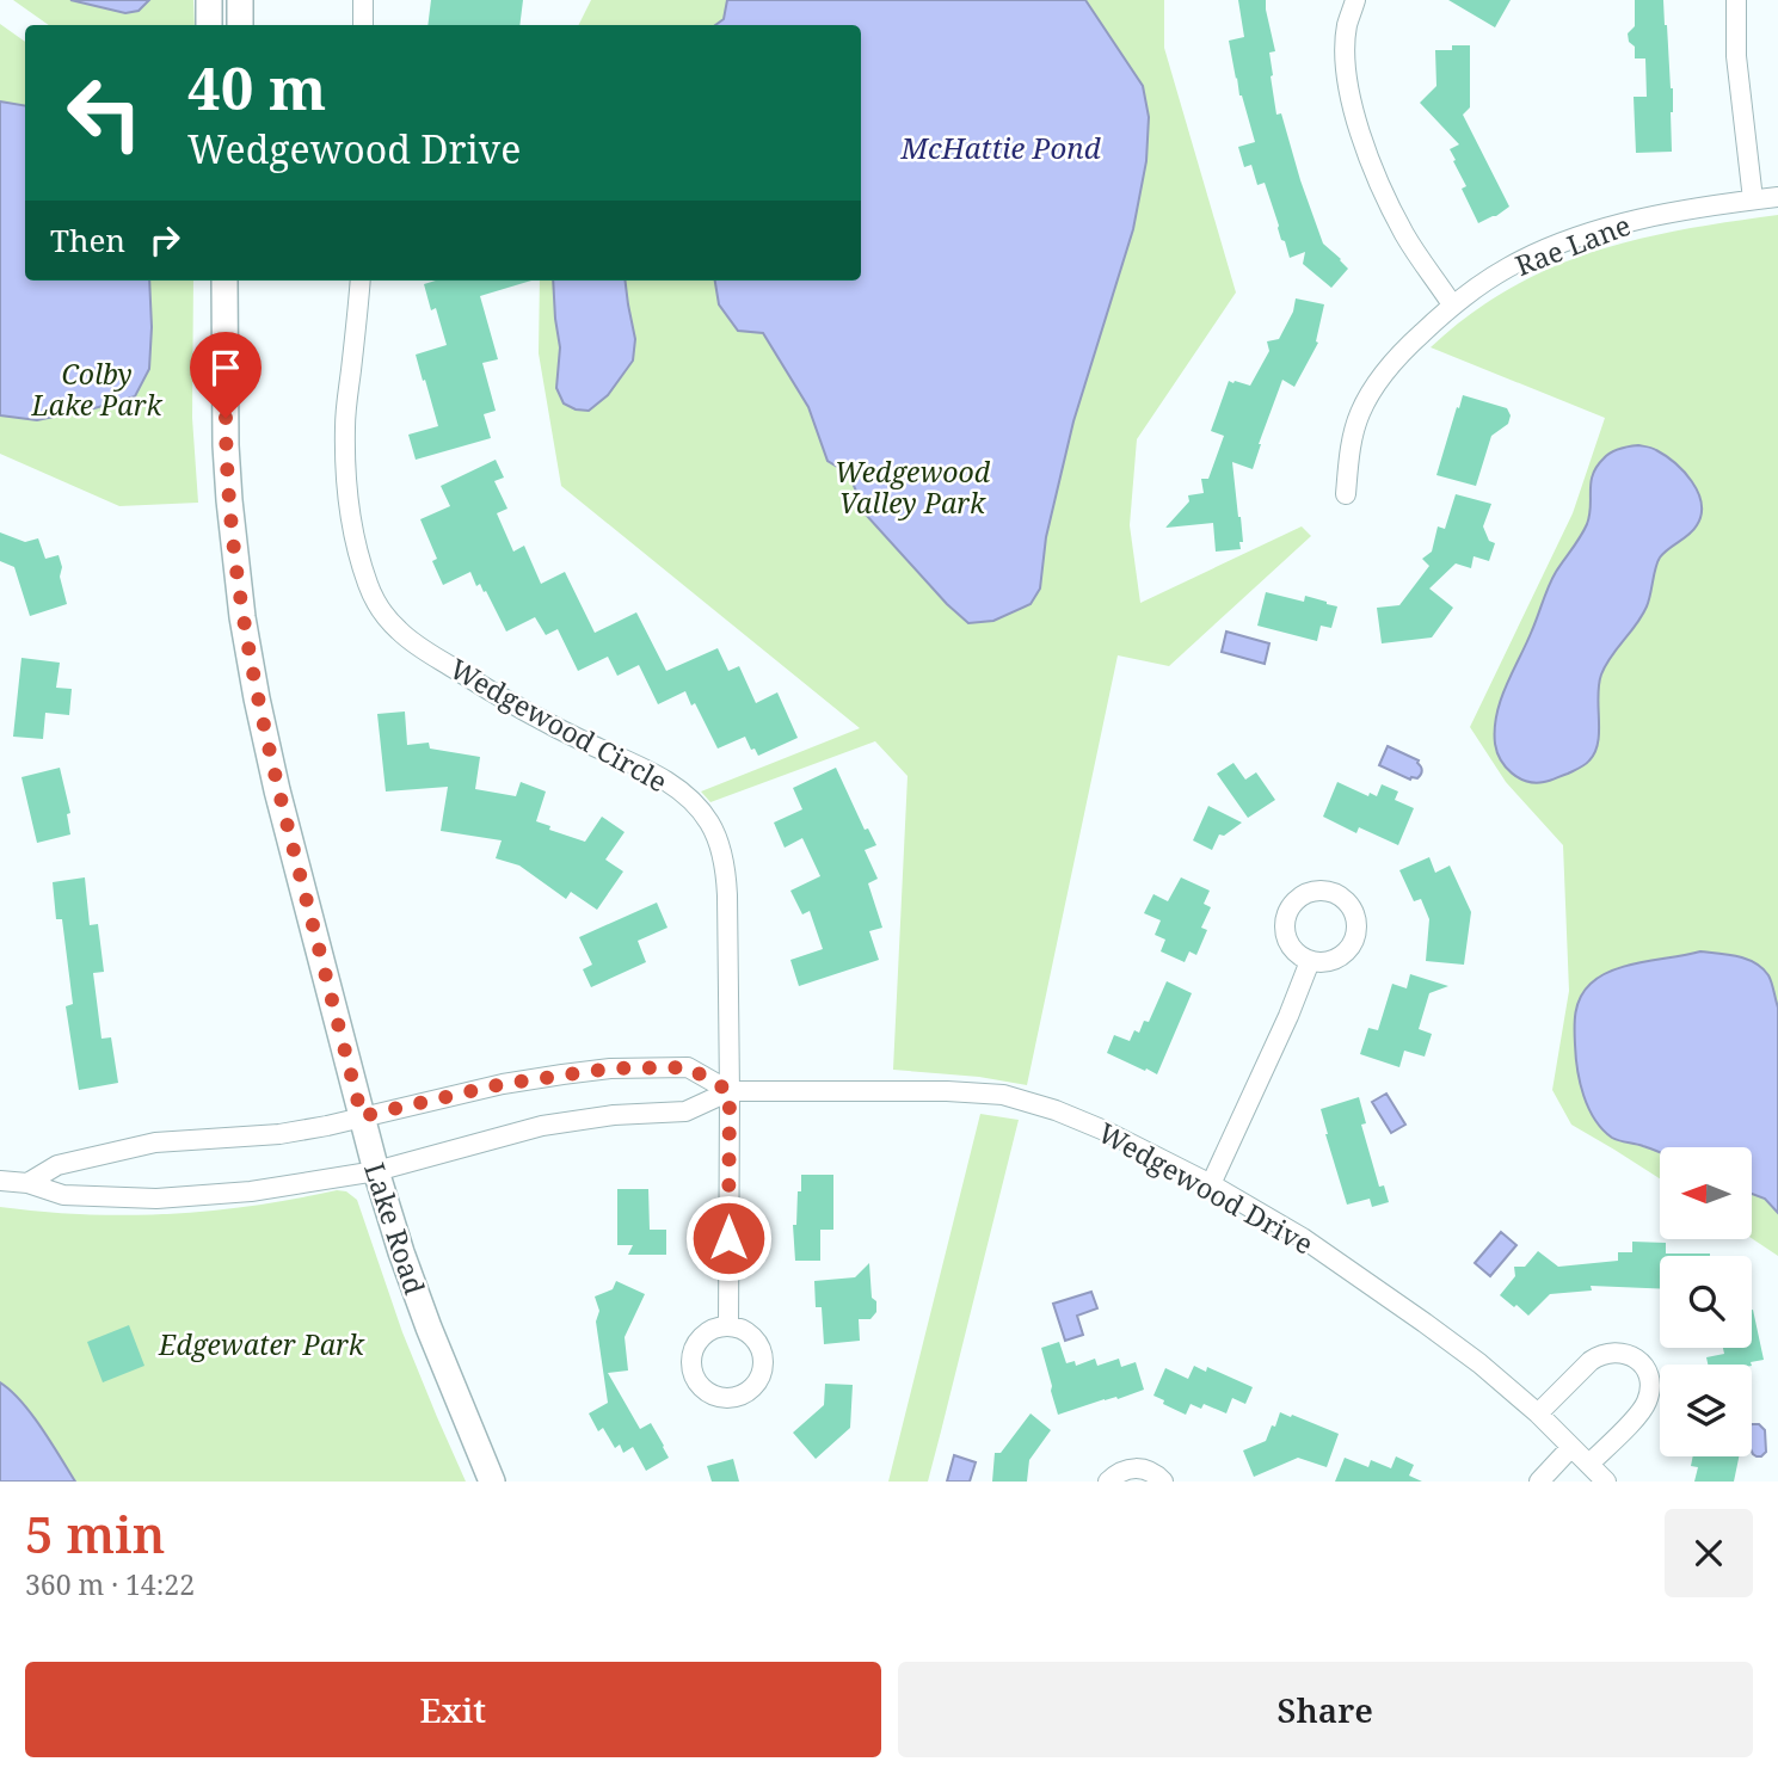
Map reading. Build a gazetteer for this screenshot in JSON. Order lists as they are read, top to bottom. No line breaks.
{"streets":{"street":["Rae Lane","Wedgewood Circle","Wedgewood Drive","Lake Road"]},"crossings":[["Wedgewood Circle","Wedgewood Drive"],["Wedgewood Drive","Lake Road"]],"water":["McHattie Pond"],"parks":["Colby Lake Park","Wedgewood Valley Park","Edgewater Park"],"north":"left","page":{"turn":["40 m","Wedgewood Drive"],"then":"Then","heading":["5 min","360 m · 14:22"],"buttons":["Exit","Share"]}}
